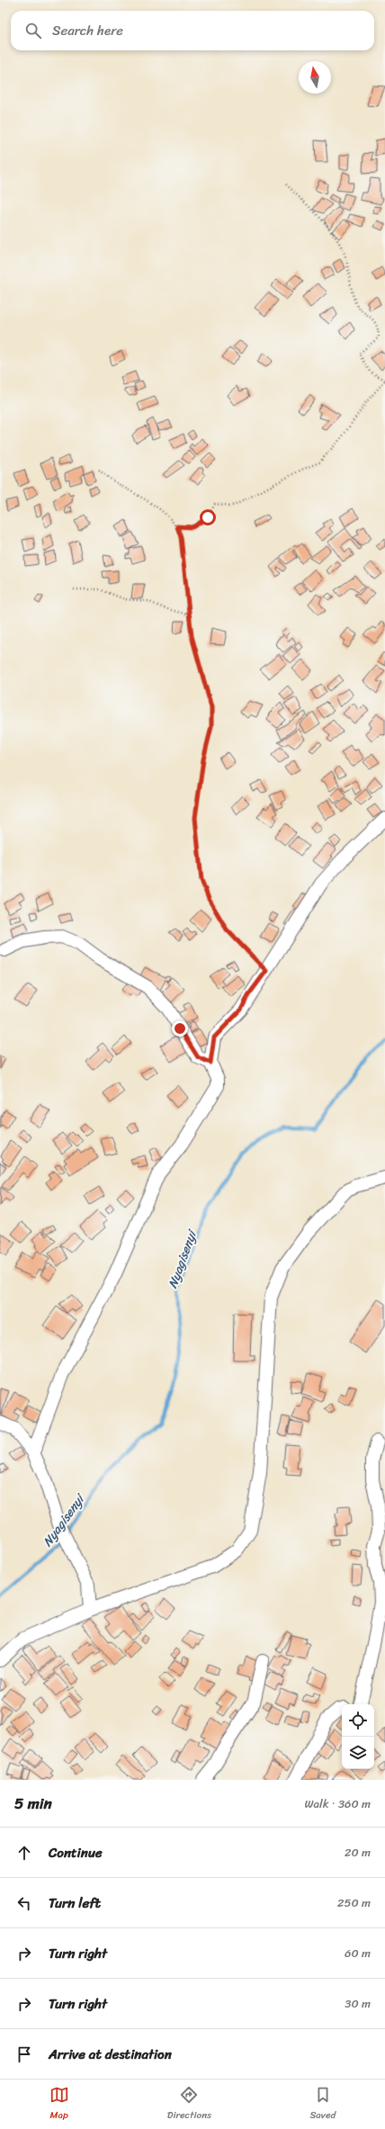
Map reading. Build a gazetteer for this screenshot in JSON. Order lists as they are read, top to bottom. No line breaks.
{"water":["Nyagisenyi"],"north":"top","page":{"search":"Search here","heading":["5 min","Walk · 360 m"],"list":[["Continue","20 m"],["Turn left","250 m"],["Turn right","60 m"],["Turn right","30 m"],"Arrive at destination"],"nav":["Map","Directions","Saved"]}}
